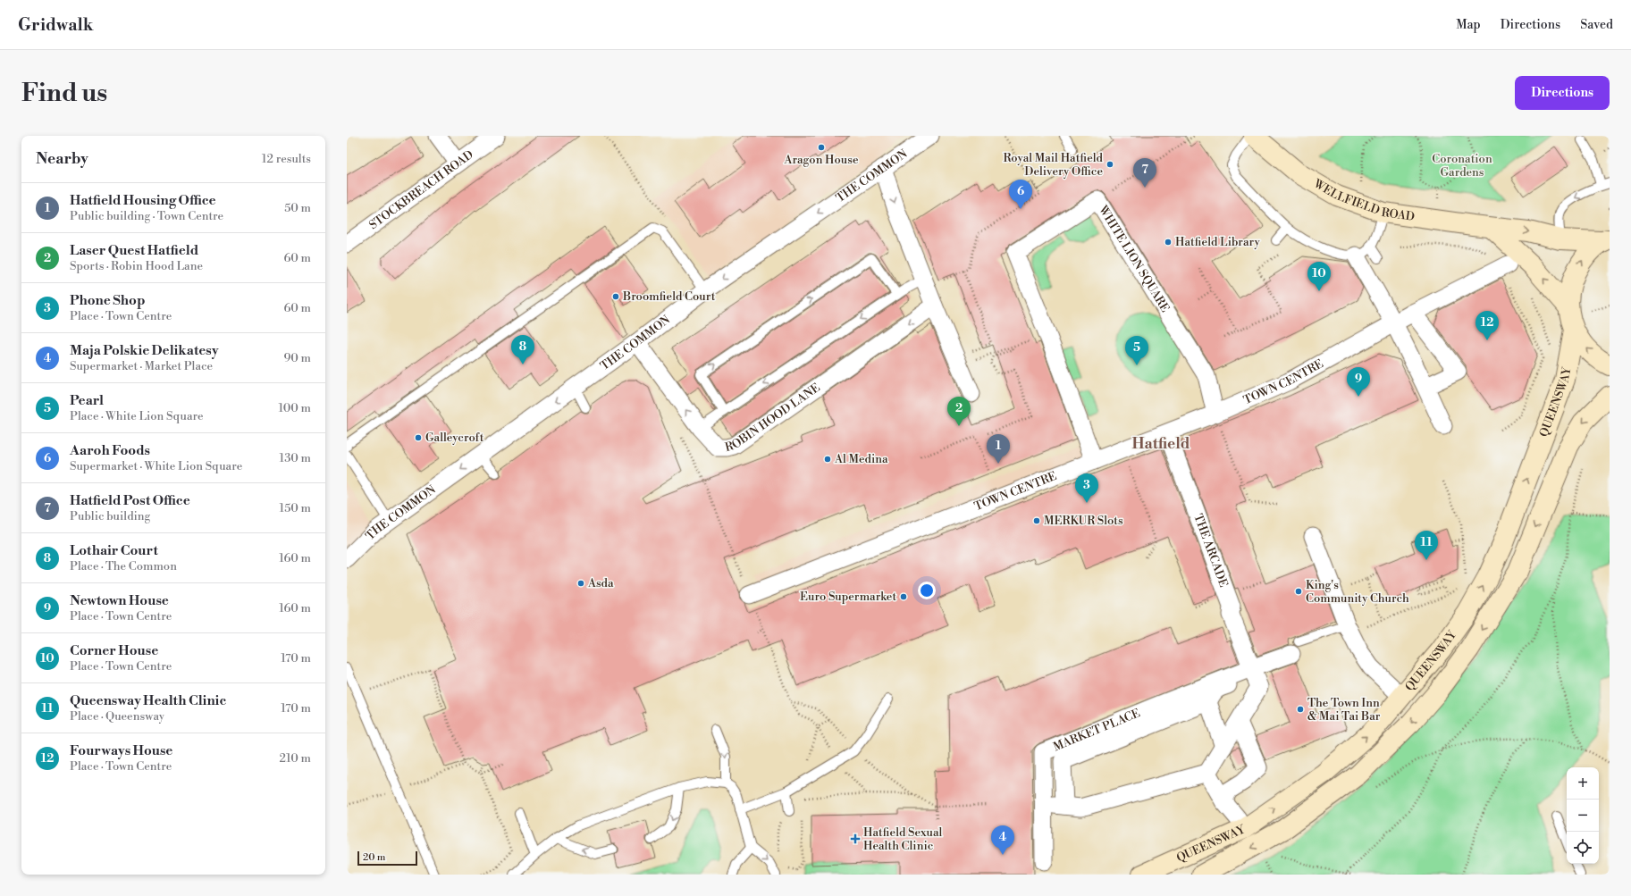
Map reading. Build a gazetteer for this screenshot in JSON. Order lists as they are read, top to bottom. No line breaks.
{"streets":{"main road":["WELLFIELD ROAD","QUEENSWAY"],"street":["THE COMMON","STOCKBREACH ROAD","WHITE LION SQUARE","TOWN CENTRE","ROBIN HOOD LANE","THE ARCADE","MARKET PLACE"]},"crossings":[["THE COMMON","ROBIN HOOD LANE"],["WHITE LION SQUARE","TOWN CENTRE"],["TOWN CENTRE","THE ARCADE"],["THE ARCADE","MARKET PLACE"]],"one_way":["THE COMMON"],"districts":["Hatfield"],"parks":["Coronation Gardens"],"places":{"other":["Aragon House","Royal Mail Hatfield Delivery Office","Hatfield Library","Broomfield Court","Galleycroft","Al Medina","MERKUR Slots","Asda","King's Community Church","Euro Supermarket","The Town Inn & Mai Tai Bar"],"health":["Hatfield Sexual Health Clinic"]},"scale_bar":"20 m","page":{"header":"Gridwalk","nav":["Map","Directions","Saved"],"buttons":"Directions","title":"Find us","heading":["Nearby","12 results"],"pins":["7","6","10","12","8","5","9","2","1","3","11","4"],"list":[{"mark":"1","name":"Hatfield Housing Office","note":"Public building · Town Centre","value":"50 m"},{"mark":"2","name":"Laser Quest Hatfield","note":"Sports · Robin Hood Lane","value":"60 m"},{"mark":"3","name":"Phone Shop","note":"Place · Town Centre","value":"60 m"},{"mark":"4","name":"Maja Polskie Delikatesy","note":"Supermarket · Market Place","value":"90 m"},{"mark":"5","name":"Pearl","note":"Place · White Lion Square","value":"100 m"},{"mark":"6","name":"Aaroh Foods","note":"Supermarket · White Lion Square","value":"130 m"},{"mark":"7","name":"Hatfield Post Office","note":"Public building","value":"150 m"},{"mark":"8","name":"Lothair Court","note":"Place · The Common","value":"160 m"},{"mark":"9","name":"Newtown House","note":"Place · Town Centre","value":"160 m"},{"mark":"10","name":"Corner House","note":"Place · Town Centre","value":"170 m"},{"mark":"11","name":"Queensway Health Clinic","note":"Place · Queensway","value":"170 m"},{"mark":"12","name":"Fourways House","note":"Place · Town Centre","value":"210 m"}],"map_buttons":["+","−"],"scale":"20 m"}}
